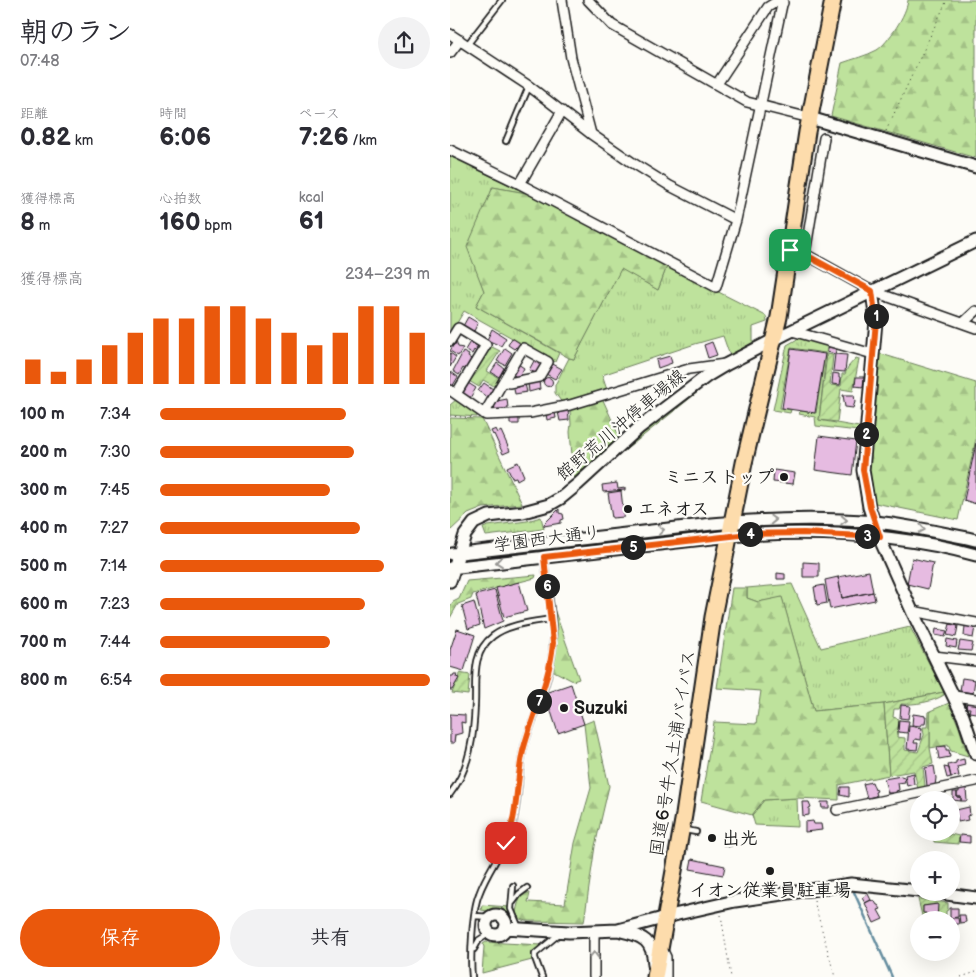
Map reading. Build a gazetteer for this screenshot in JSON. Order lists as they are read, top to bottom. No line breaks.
{"streets":{"highway":["国道6号牛久土浦バイパス"],"main road":["館野荒川沖停車場線","学園西大通り"]},"crossings":[["館野荒川沖停車場線","学園西大通り"],["館野荒川沖停車場線","国道6号牛久土浦バイパス"],["学園西大通り","国道6号牛久土浦バイパス"]],"places":["ミニストップ","エネオス","Suzuki","出光","イオン従業員駐車場"],"page":{"heading":["朝のラン","07:48"],"stats":[["距離","0.82 km"],["時間","6:06"],["ペース","7:26 /km"],["獲得標高","8 m"],["心拍数","160 bpm"],["kcal","61"]],"chart":["獲得標高","234–239 m"],"pins":["1","2","4","3","5","6","7"],"list":[{"name":"100 m","note":"7:34"},{"name":"200 m","note":"7:30"},{"name":"300 m","note":"7:45"},{"name":"400 m","note":"7:27"},{"name":"500 m","note":"7:14"},{"name":"600 m","note":"7:23"},{"name":"700 m","note":"7:44"},{"name":"800 m","note":"6:54"}],"map_buttons":["+","−"],"buttons":["保存","共有"]}}
